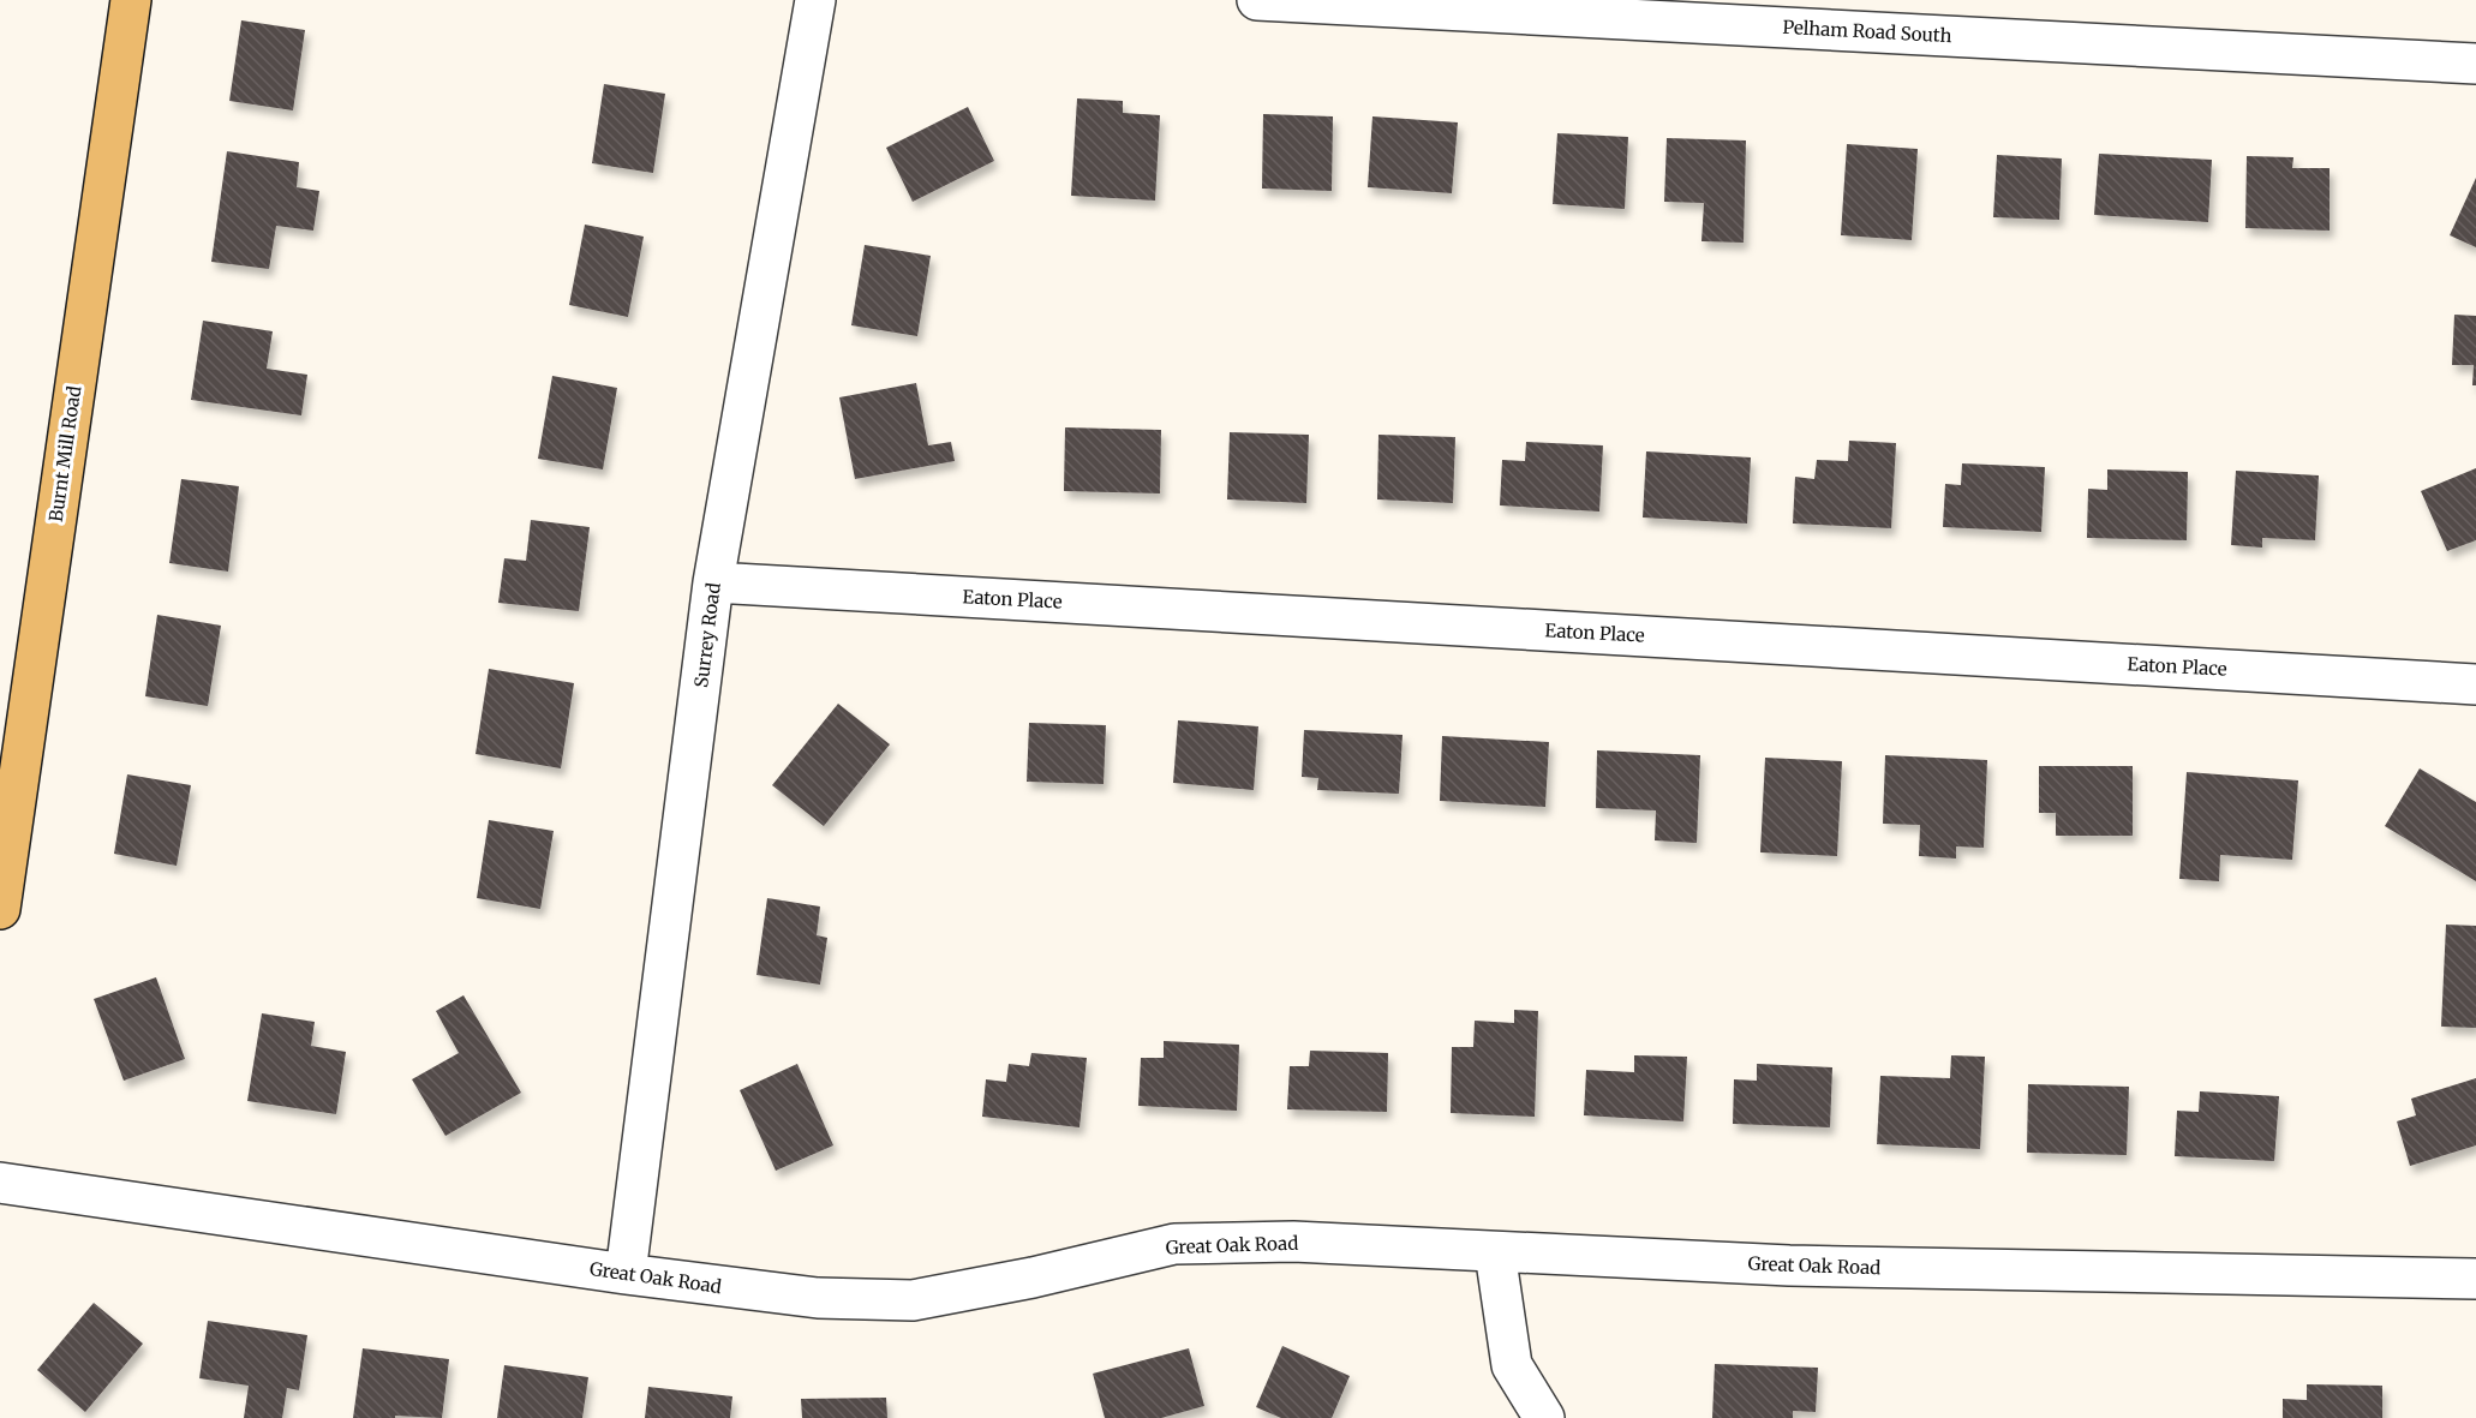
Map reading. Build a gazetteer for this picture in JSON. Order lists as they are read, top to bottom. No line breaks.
{"streets":{"main road":["Burnt Mill Road"],"street":["Pelham Road South","Eaton Place","Surrey Road","Great Oak Road"]},"crossings":[["Eaton Place","Surrey Road"],["Surrey Road","Great Oak Road"]]}
